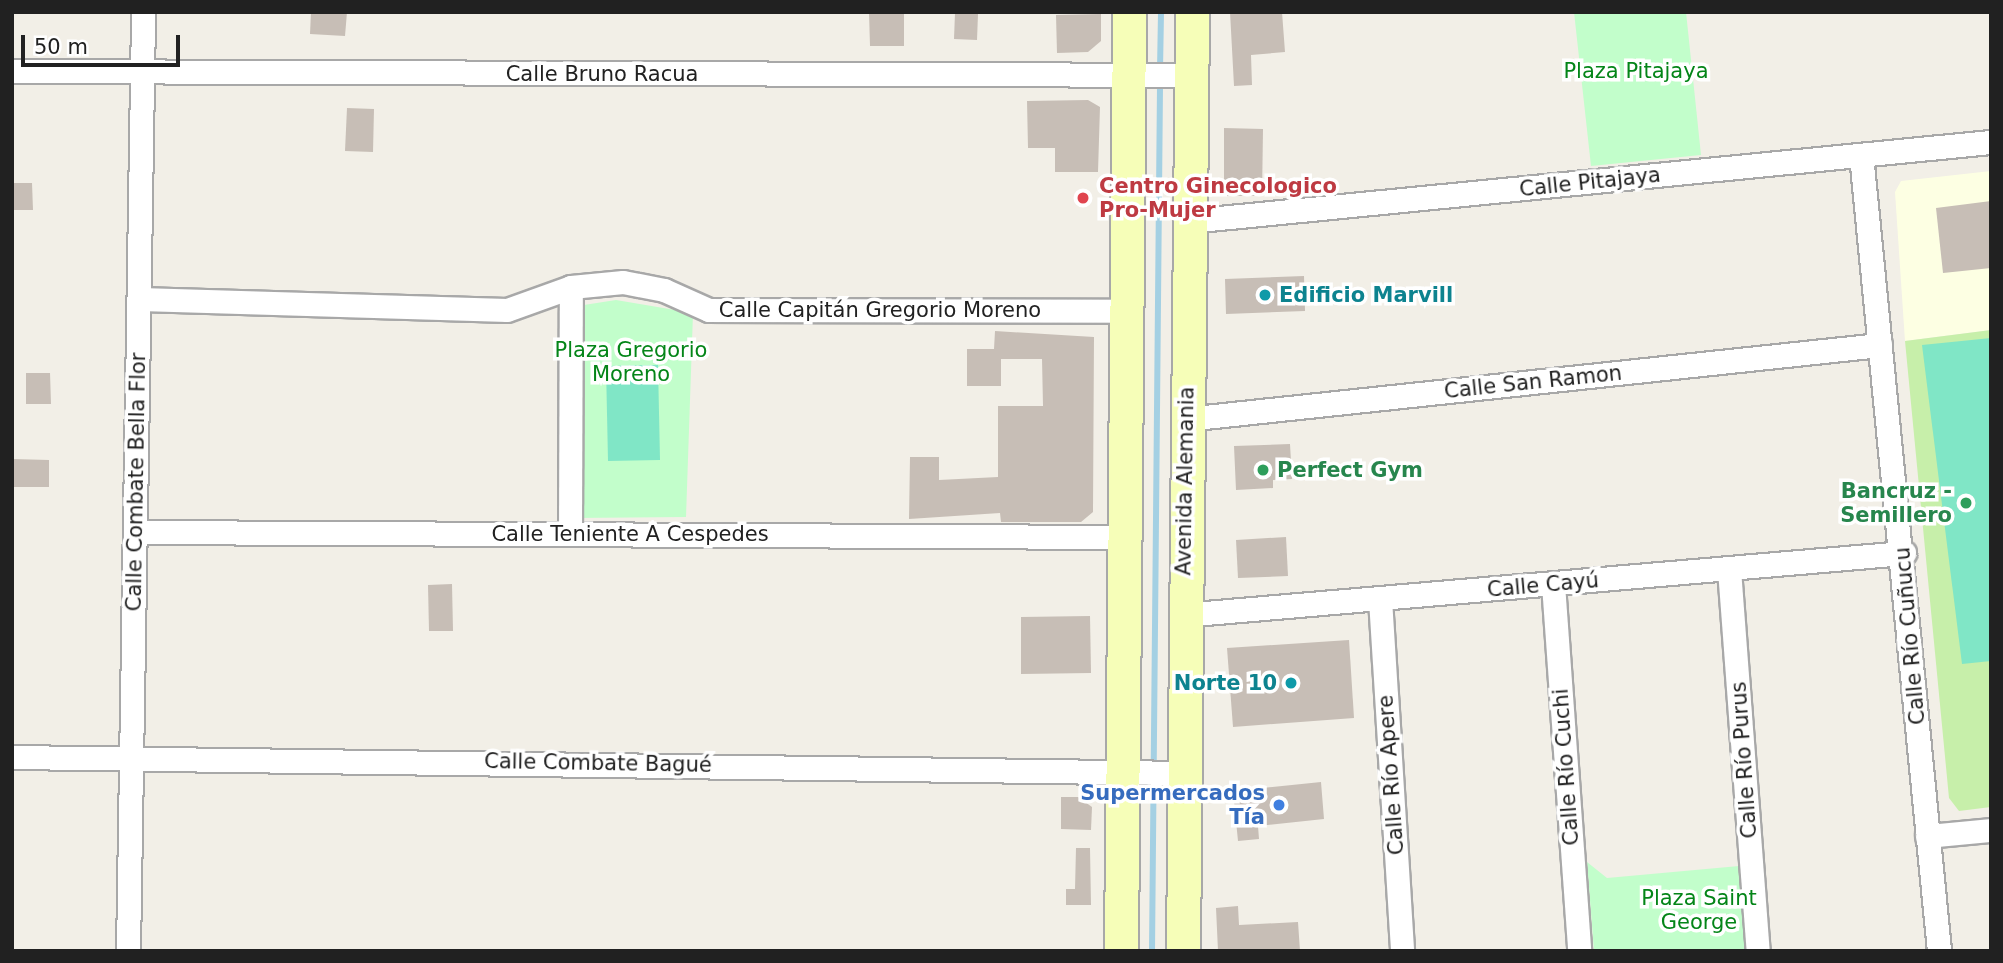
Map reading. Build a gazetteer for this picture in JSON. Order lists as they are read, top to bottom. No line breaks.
{"streets":{"main road":["Avenida Alemania"],"street":["Calle Bruno Racua","Calle Pitajaya","Calle Capitán Gregorio Moreno","Calle San Ramon","Calle Combate Bella Flor","Calle Teniente A Cespedes","Calle Cayú","Calle Río Cuñucu","Calle Río Purus","Calle Combate Bagué","Calle Río Cuchi","Calle Río Apere"]},"crossings":[["Calle Bruno Racua","Avenida Alemania"],["Calle Bruno Racua","Calle Combate Bella Flor"],["Calle Pitajaya","Avenida Alemania"],["Calle Pitajaya","Calle Río Cuñucu"],["Calle Capitán Gregorio Moreno","Calle Combate Bella Flor"],["Calle San Ramon","Avenida Alemania"],["Calle San Ramon","Calle Río Cuñucu"],["Avenida Alemania","Calle Cayú"],["Avenida Alemania","Calle Combate Bagué"],["Calle Combate Bella Flor","Calle Teniente A Cespedes"],["Calle Combate Bella Flor","Calle Combate Bagué"],["Calle Cayú","Calle Río Cuñucu"],["Calle Cayú","Calle Río Purus"],["Calle Cayú","Calle Río Cuchi"],["Calle Cayú","Calle Río Apere"]],"parks":["Plaza Pitajaya","Plaza Gregorio Moreno","Plaza Saint George"],"places":["Centro Ginecologico Pro-Mujer","Edificio Marvill","Perfect Gym","Bancruz - Semillero","Norte 10","Supermercados Tía"],"scale_bar":"50 m"}
